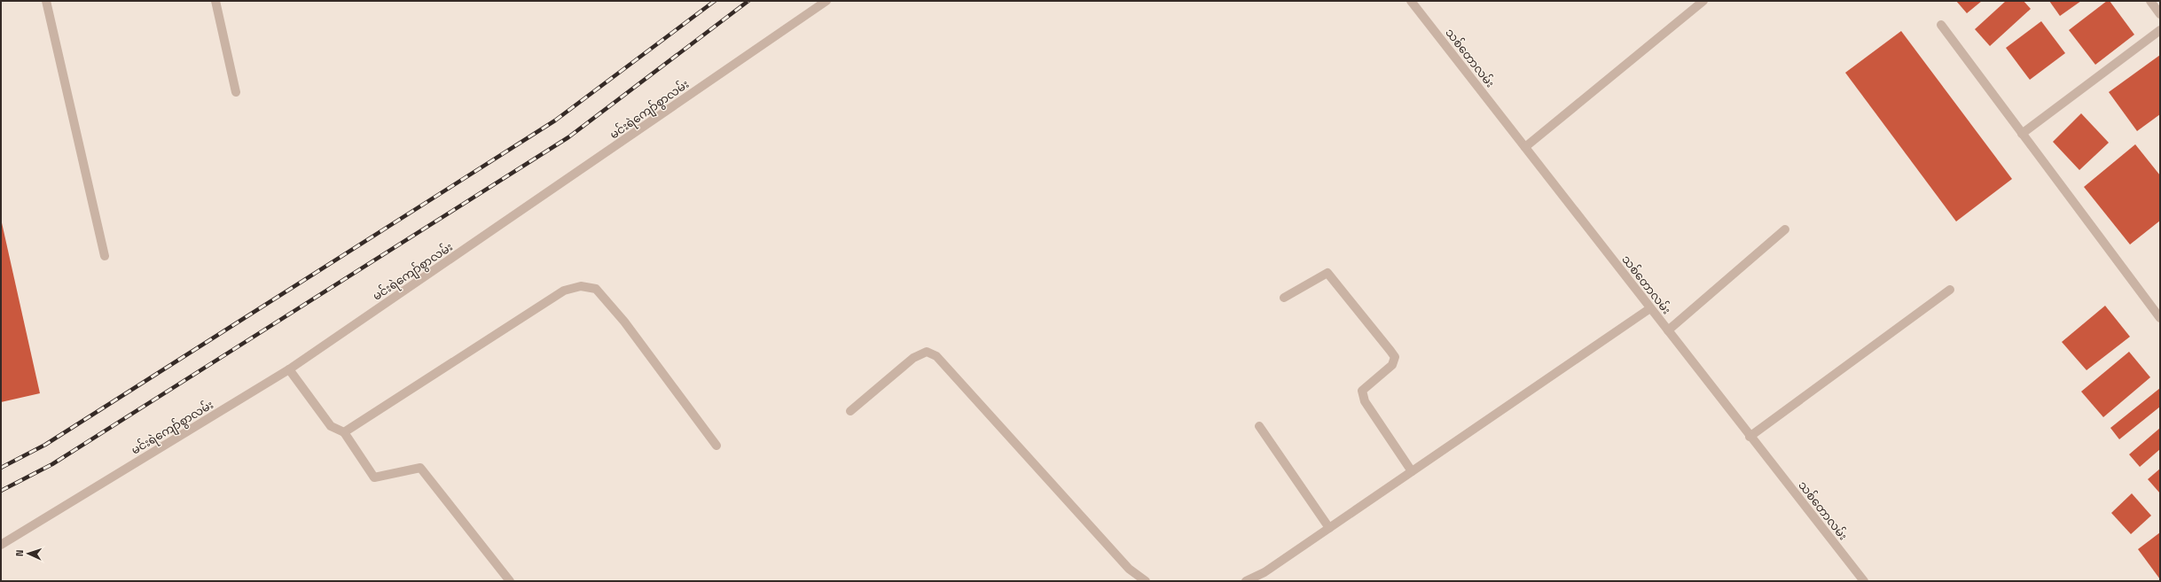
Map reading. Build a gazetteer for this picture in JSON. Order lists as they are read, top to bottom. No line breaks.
{"streets":{"street":["သစ်တောလမ်း","မင်းရဲကျော်စွာလမ်း"]},"north":"left"}
